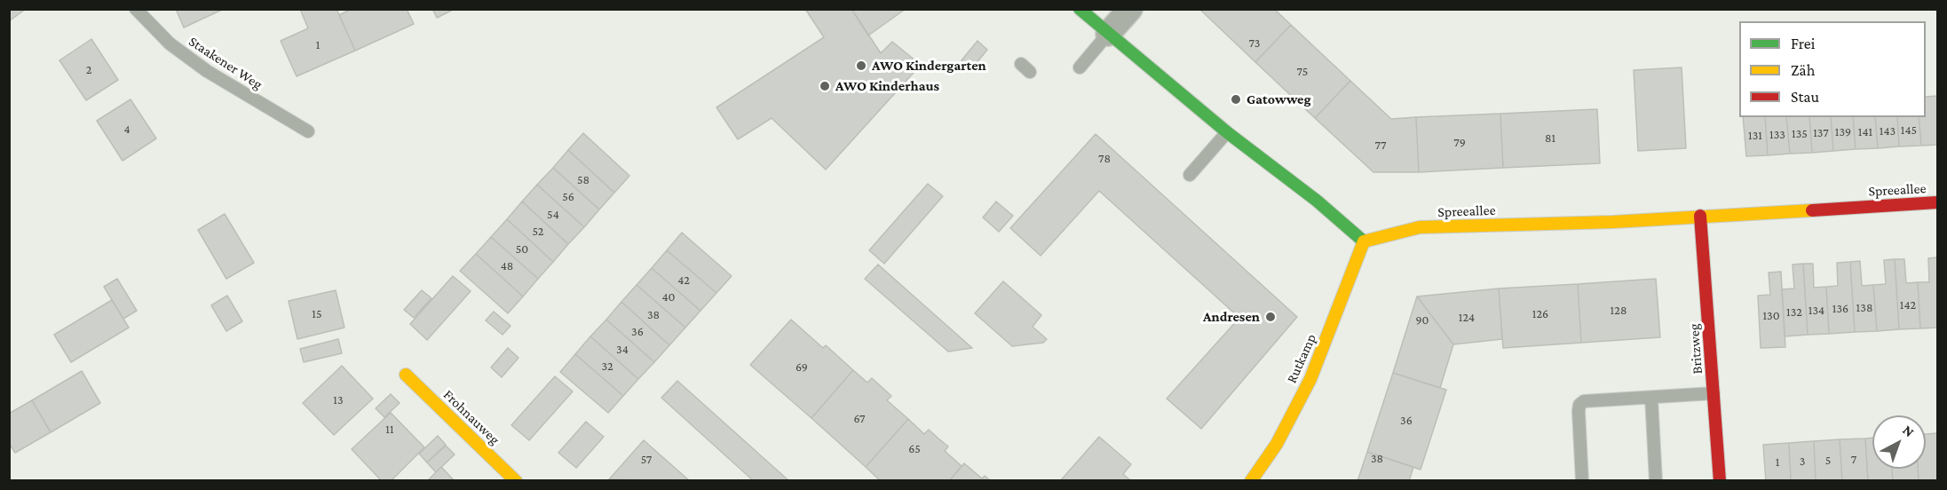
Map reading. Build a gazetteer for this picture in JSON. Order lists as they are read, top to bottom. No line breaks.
{"streets":{"street":["Spreeallee","Britzweg","Rutkamp","Frohnauweg"],"lane":["Staakener Weg"]},"crossings":[["Spreeallee","Britzweg"],["Spreeallee","Rutkamp"]],"places":["AWO Kindergarten","AWO Kinderhaus","Gatowweg","Andresen"],"house_numbers":["73","1","2","75","4","145","143","139","141","137","135","133","131","81","79","77","78","58","56","54","52","50","48","42","40","142","138","136","128","134","132","15","126","38","130","124","90","36","34","32","69","13","67","36","11","65","38","57","7","5","3","1"],"legend":["Frei","Zäh","Stau"],"north":"top right"}
